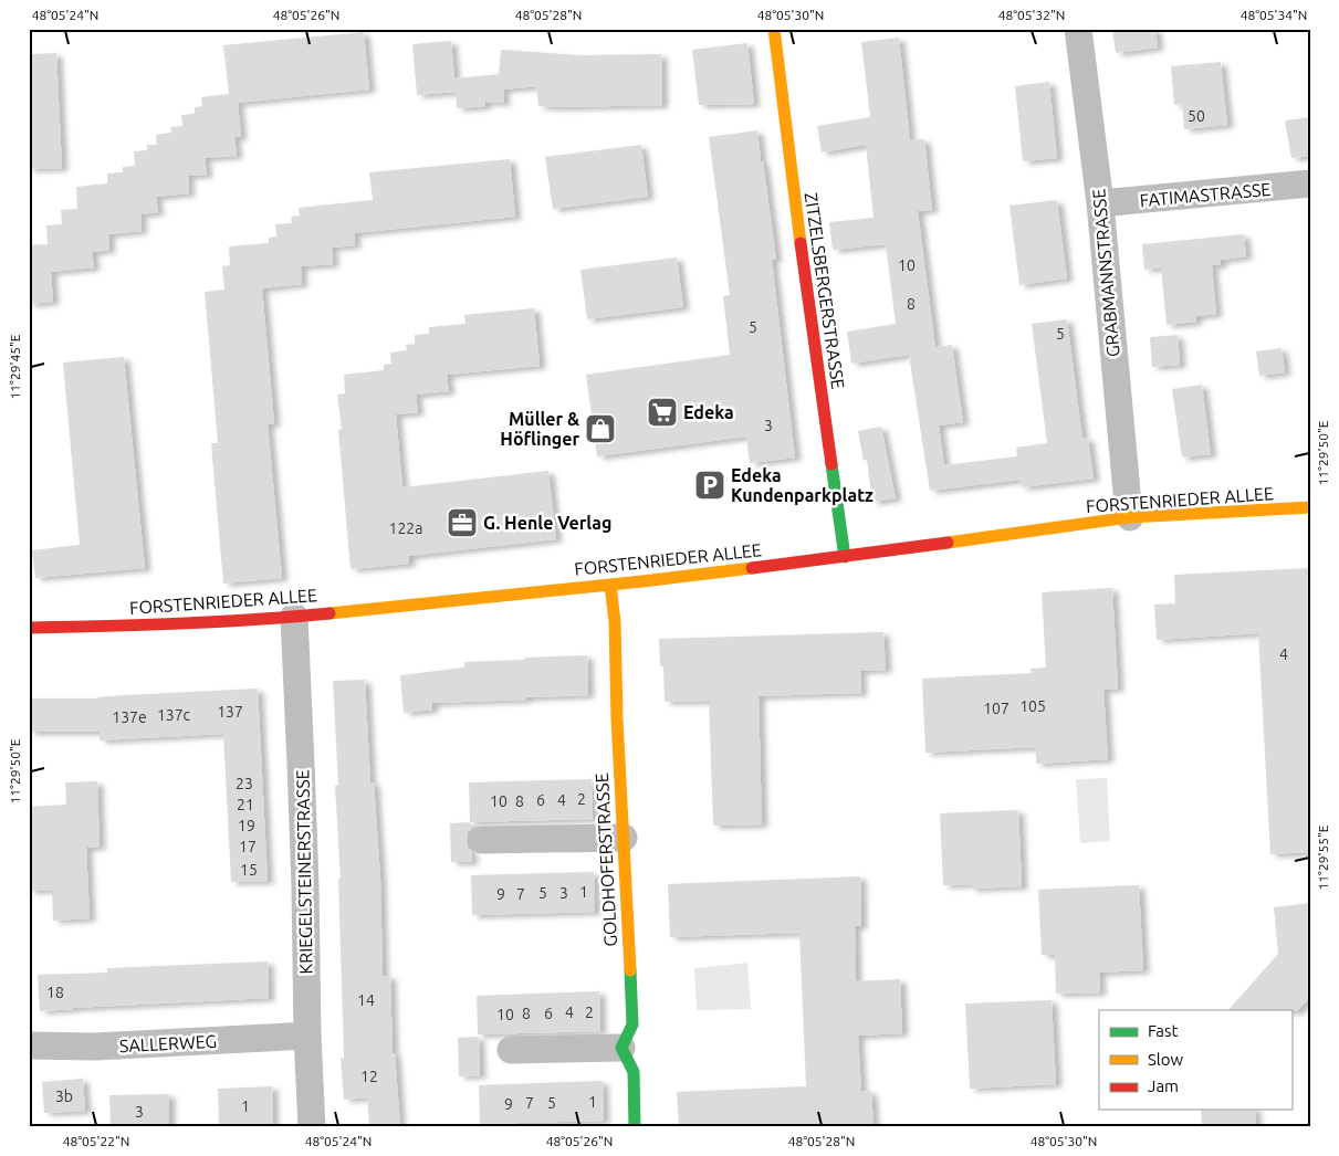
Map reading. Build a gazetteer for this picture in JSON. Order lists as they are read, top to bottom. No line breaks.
{"streets":{"street":["FATIMASTRASSE","GRABMANNSTRASSE","ZITZELSBERGERSTRASSE","FORSTENRIEDER ALLEE","GOLDHOFERSTRASSE","KRIEGELSTEINERSTRASSE","SALLERWEG"]},"crossings":[["FATIMASTRASSE","GRABMANNSTRASSE"],["GRABMANNSTRASSE","FORSTENRIEDER ALLEE"],["ZITZELSBERGERSTRASSE","FORSTENRIEDER ALLEE"],["FORSTENRIEDER ALLEE","GOLDHOFERSTRASSE"],["FORSTENRIEDER ALLEE","KRIEGELSTEINERSTRASSE"],["KRIEGELSTEINERSTRASSE","SALLERWEG"]],"places":{"supermarket":["Edeka"],"shop":["Müller & Höflinger"],"parking":["Edeka Kundenparkplatz"],"office":["G. Henle Verlag"]},"house_numbers":["50","10","8","5","5","3","122a","4","105","107","137","137c","137e","23","2","6","4","10","8","21","19","17","15","1","5","3","9","7","18","14","4","2","8","6","10","12","3b","1","7","5","9","1","3"],"legend":["Fast","Slow","Jam"],"coordinates":["48°05'24\"N","48°05'26\"N","48°05'28\"N","48°05'30\"N","48°05'32\"N","48°05'34\"N","11°29'45\"E","11°29'50\"E","11°29'55\"E","48°05'22\"N"]}
